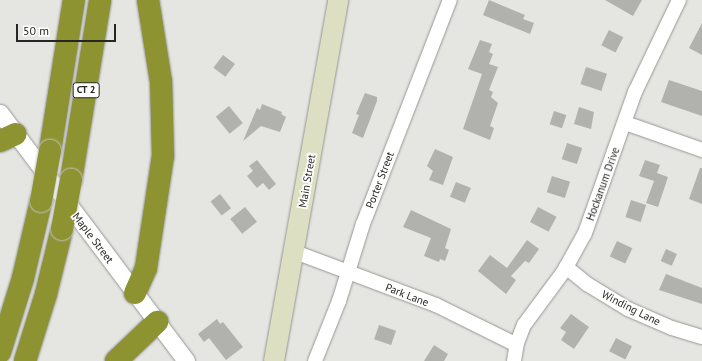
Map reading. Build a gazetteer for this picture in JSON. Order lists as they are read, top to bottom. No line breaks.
{"streets":{"highway":["CT 2"],"main road":["Main Street"],"street":["Porter Street","Hockanum Drive","Maple Street","Park Lane","Winding Lane"]},"crossings":[["Porter Street","Park Lane"],["Main Street","Park Lane"],["Hockanum Drive","Park Lane"],["Hockanum Drive","Winding Lane"]],"scale_bar":"50 m"}
